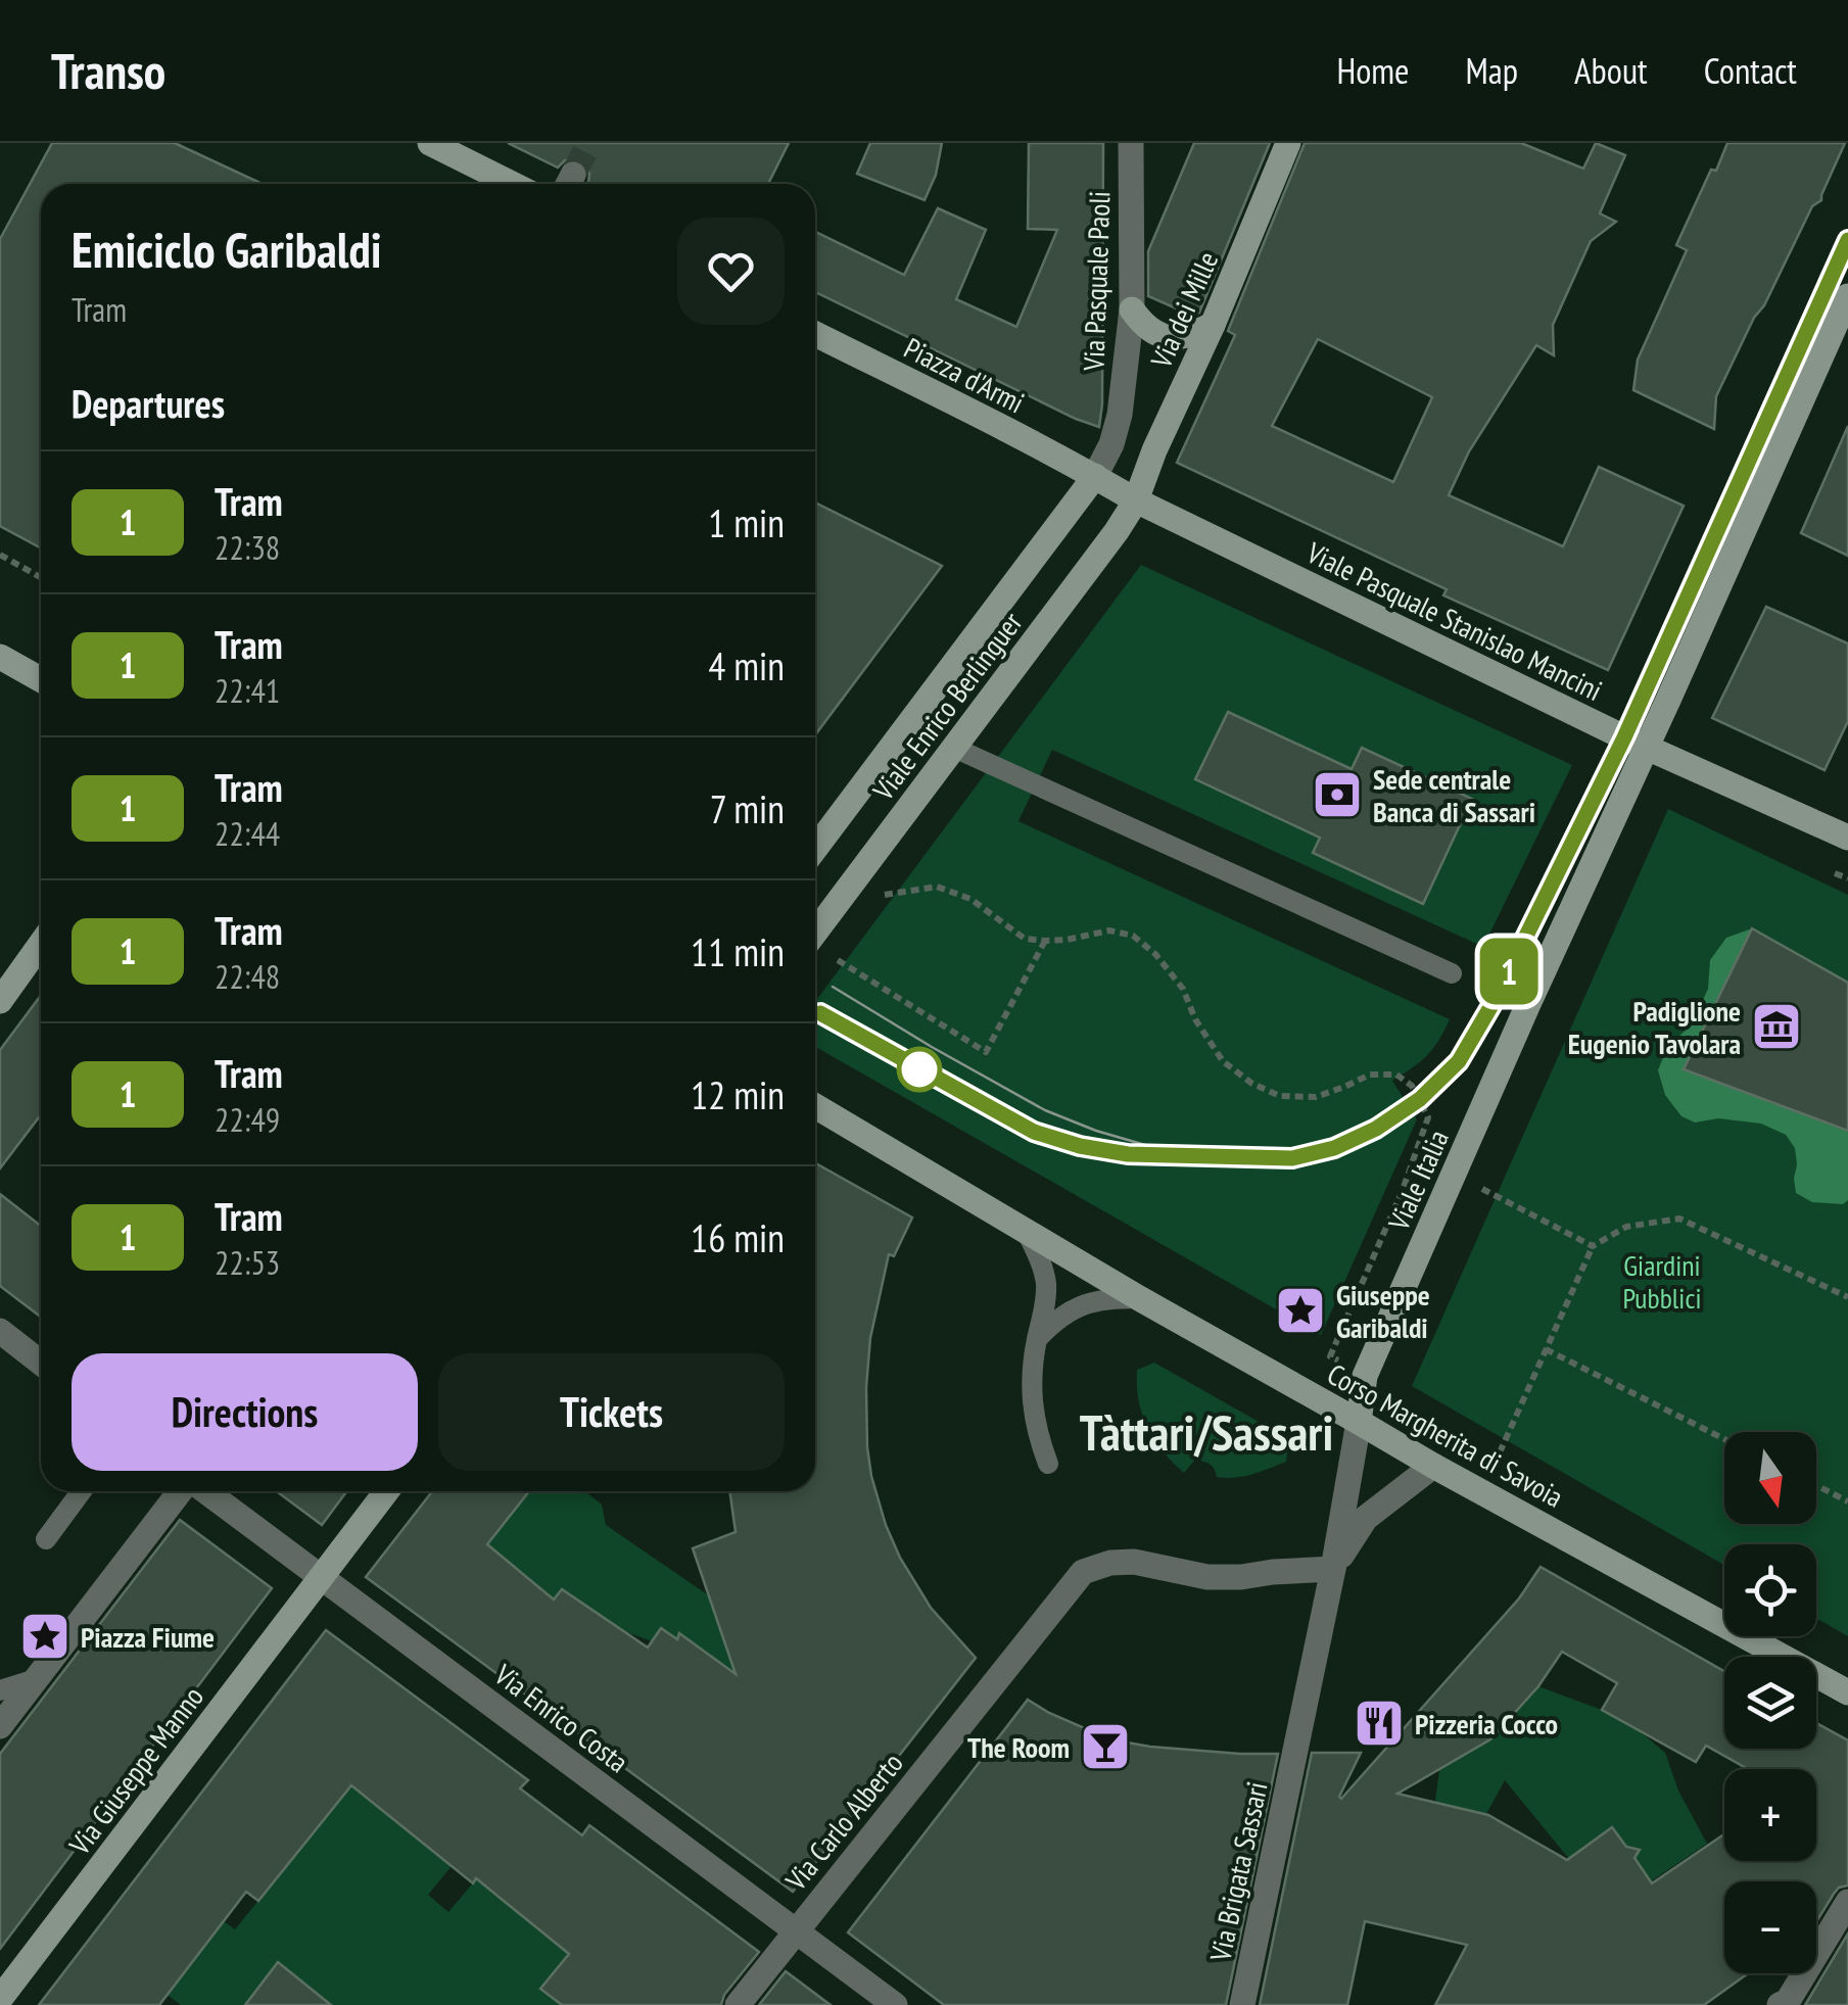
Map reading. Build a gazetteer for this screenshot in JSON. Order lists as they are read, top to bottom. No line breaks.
{"streets":{"street":["Via Pasquale Paoli","Via dei Mille","Piazza d'Armi","Viale Pasquale Stanislao Mancini","Viale Enrico Berlinguer","Viale Italia","Corso Margherita di Savoia","Via Enrico Costa","Via Giuseppe Manno","Via Carlo Alberto","Via Brigata Sassari"]},"crossings":[["Via Pasquale Paoli","Piazza d'Armi"],["Via Pasquale Paoli","Viale Pasquale Stanislao Mancini"],["Via Pasquale Paoli","Viale Enrico Berlinguer"],["Via dei Mille","Viale Pasquale Stanislao Mancini"],["Via dei Mille","Viale Enrico Berlinguer"],["Piazza d'Armi","Viale Pasquale Stanislao Mancini"],["Piazza d'Armi","Viale Enrico Berlinguer"],["Viale Pasquale Stanislao Mancini","Viale Enrico Berlinguer"],["Viale Pasquale Stanislao Mancini","Viale Italia"],["Viale Italia","Corso Margherita di Savoia"],["Viale Italia","Via Brigata Sassari"],["Corso Margherita di Savoia","Via Brigata Sassari"],["Via Enrico Costa","Via Giuseppe Manno"],["Via Enrico Costa","Via Carlo Alberto"],["Via Carlo Alberto","Via Brigata Sassari"]],"districts":["Tàttari/Sassari"],"parks":["Giardini Pubblici"],"places":{"bank":["Sede centrale Banca di Sassari"],"museum":["Padiglione Eugenio Tavolara"],"place":["Giuseppe Garibaldi","Piazza Fiume"],"restaurant":["Pizzeria Cocco"],"bar":["The Room"]},"lines":["tram line 1"],"north":"bottom","page":{"header":"Transo","nav":["Home","Map","About","Contact"],"on_map":"1","heading":[["Emiciclo Garibaldi","Tram"],"Departures"],"list":[{"mark":"1","name":"Tram","note":"22:38","value":"1 min"},{"mark":"1","name":"Tram","note":"22:41","value":"4 min"},{"mark":"1","name":"Tram","note":"22:44","value":"7 min"},{"mark":"1","name":"Tram","note":"22:48","value":"11 min"},{"mark":"1","name":"Tram","note":"22:49","value":"12 min"},{"mark":"1","name":"Tram","note":"22:53","value":"16 min"}],"buttons":["Directions","Tickets"],"map_buttons":["+","−"]}}
